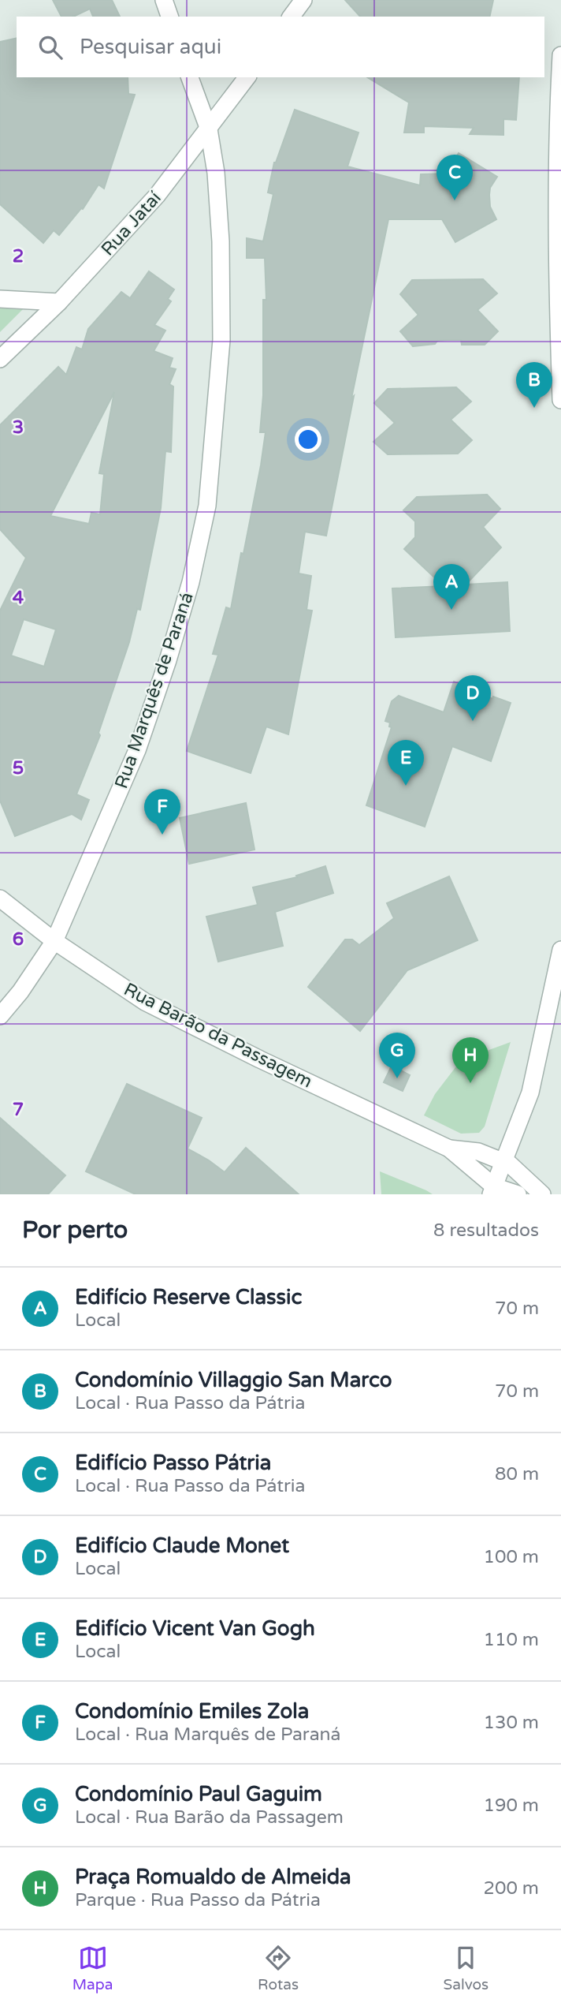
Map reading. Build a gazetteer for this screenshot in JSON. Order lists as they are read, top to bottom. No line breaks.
{"streets":{"street":["Rua Jataí","Rua Marquês de Paraná","Rua Barão da Passagem"]},"crossings":[["Rua Jataí","Rua Marquês de Paraná"],["Rua Marquês de Paraná","Rua Barão da Passagem"]],"page":{"search":"Pesquisar aqui","pins":["C","B","A","D","E","F","G","H"],"heading":["Por perto","8 resultados"],"list":[{"mark":"A","name":"Edifício Reserve Classic","note":"Local","value":"70 m"},{"mark":"B","name":"Condomínio Villaggio San Marco","note":"Local · Rua Passo da Pátria","value":"70 m"},{"mark":"C","name":"Edifício Passo Pátria","note":"Local · Rua Passo da Pátria","value":"80 m"},{"mark":"D","name":"Edifício Claude Monet","note":"Local","value":"100 m"},{"mark":"E","name":"Edifício Vicent Van Gogh","note":"Local","value":"110 m"},{"mark":"F","name":"Condomínio Emiles Zola","note":"Local · Rua Marquês de Paraná","value":"130 m"},{"mark":"G","name":"Condomínio Paul Gaguim","note":"Local · Rua Barão da Passagem","value":"190 m"},{"mark":"H","name":"Praça Romualdo de Almeida","note":"Parque · Rua Passo da Pátria","value":"200 m"}],"nav":["Mapa","Rotas","Salvos"]},"grid":{"rows":["2","3","4","5","6","7"]}}
